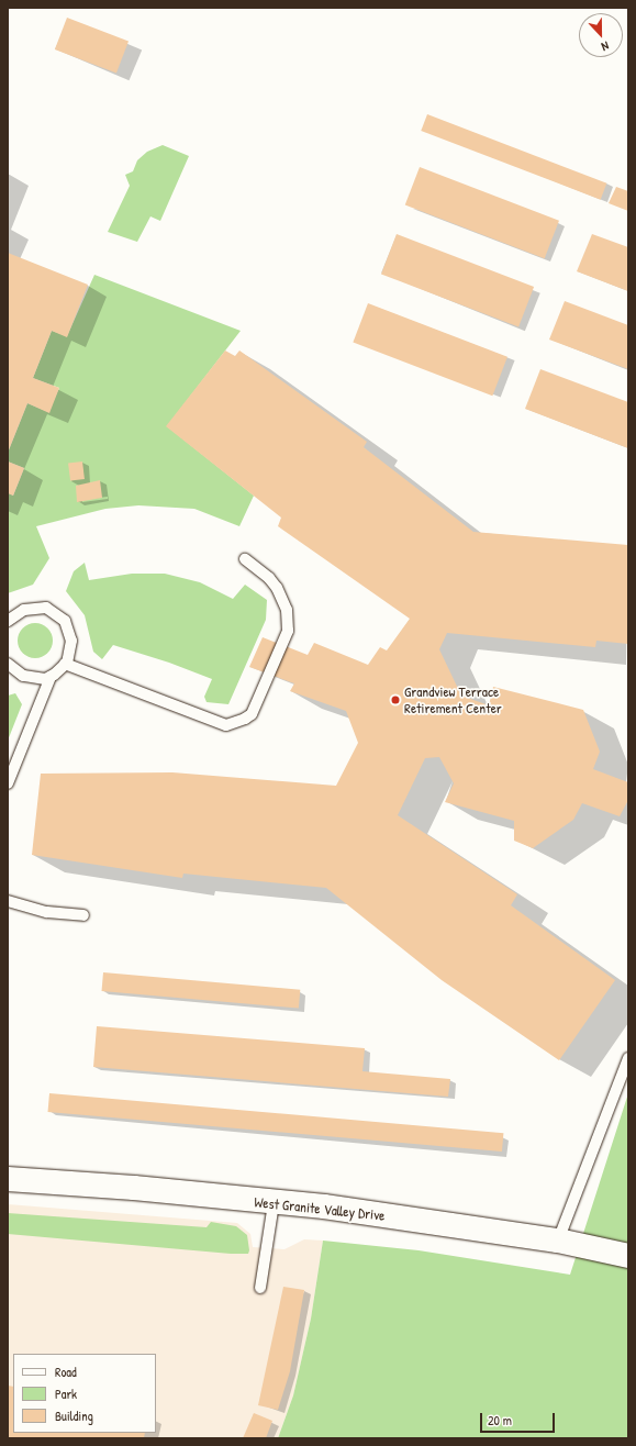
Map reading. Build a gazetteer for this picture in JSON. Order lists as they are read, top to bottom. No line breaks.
{"streets":{"street":["West Granite Valley Drive"]},"places":["Grandview Terrace Retirement Center"],"legend":["Road","Park","Building"],"scale_bar":"20 m","north":"bottom"}
